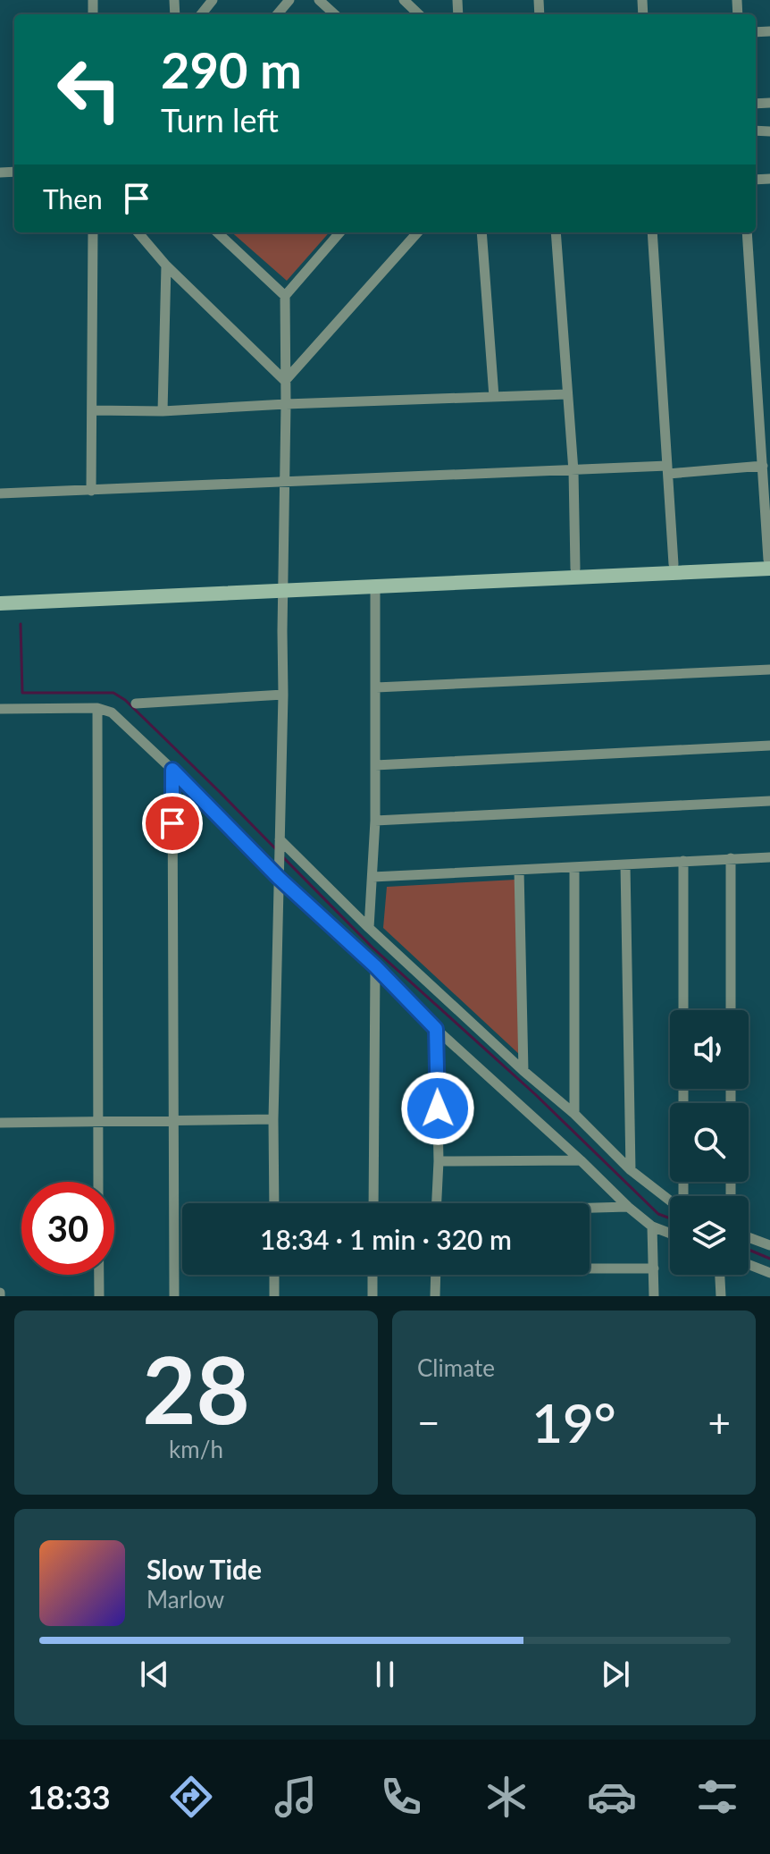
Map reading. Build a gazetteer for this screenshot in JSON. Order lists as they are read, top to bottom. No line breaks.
{"page":{"turn":["290 m","Turn left"],"then":"Then","limit":"30","trip":"18:34 · 1 min · 320 m","tile":[["28","km/h"],"Climate"],"heat":["−","19°","+"],"song":["Slow Tide","Marlow"],"tabs":"18:33"}}
